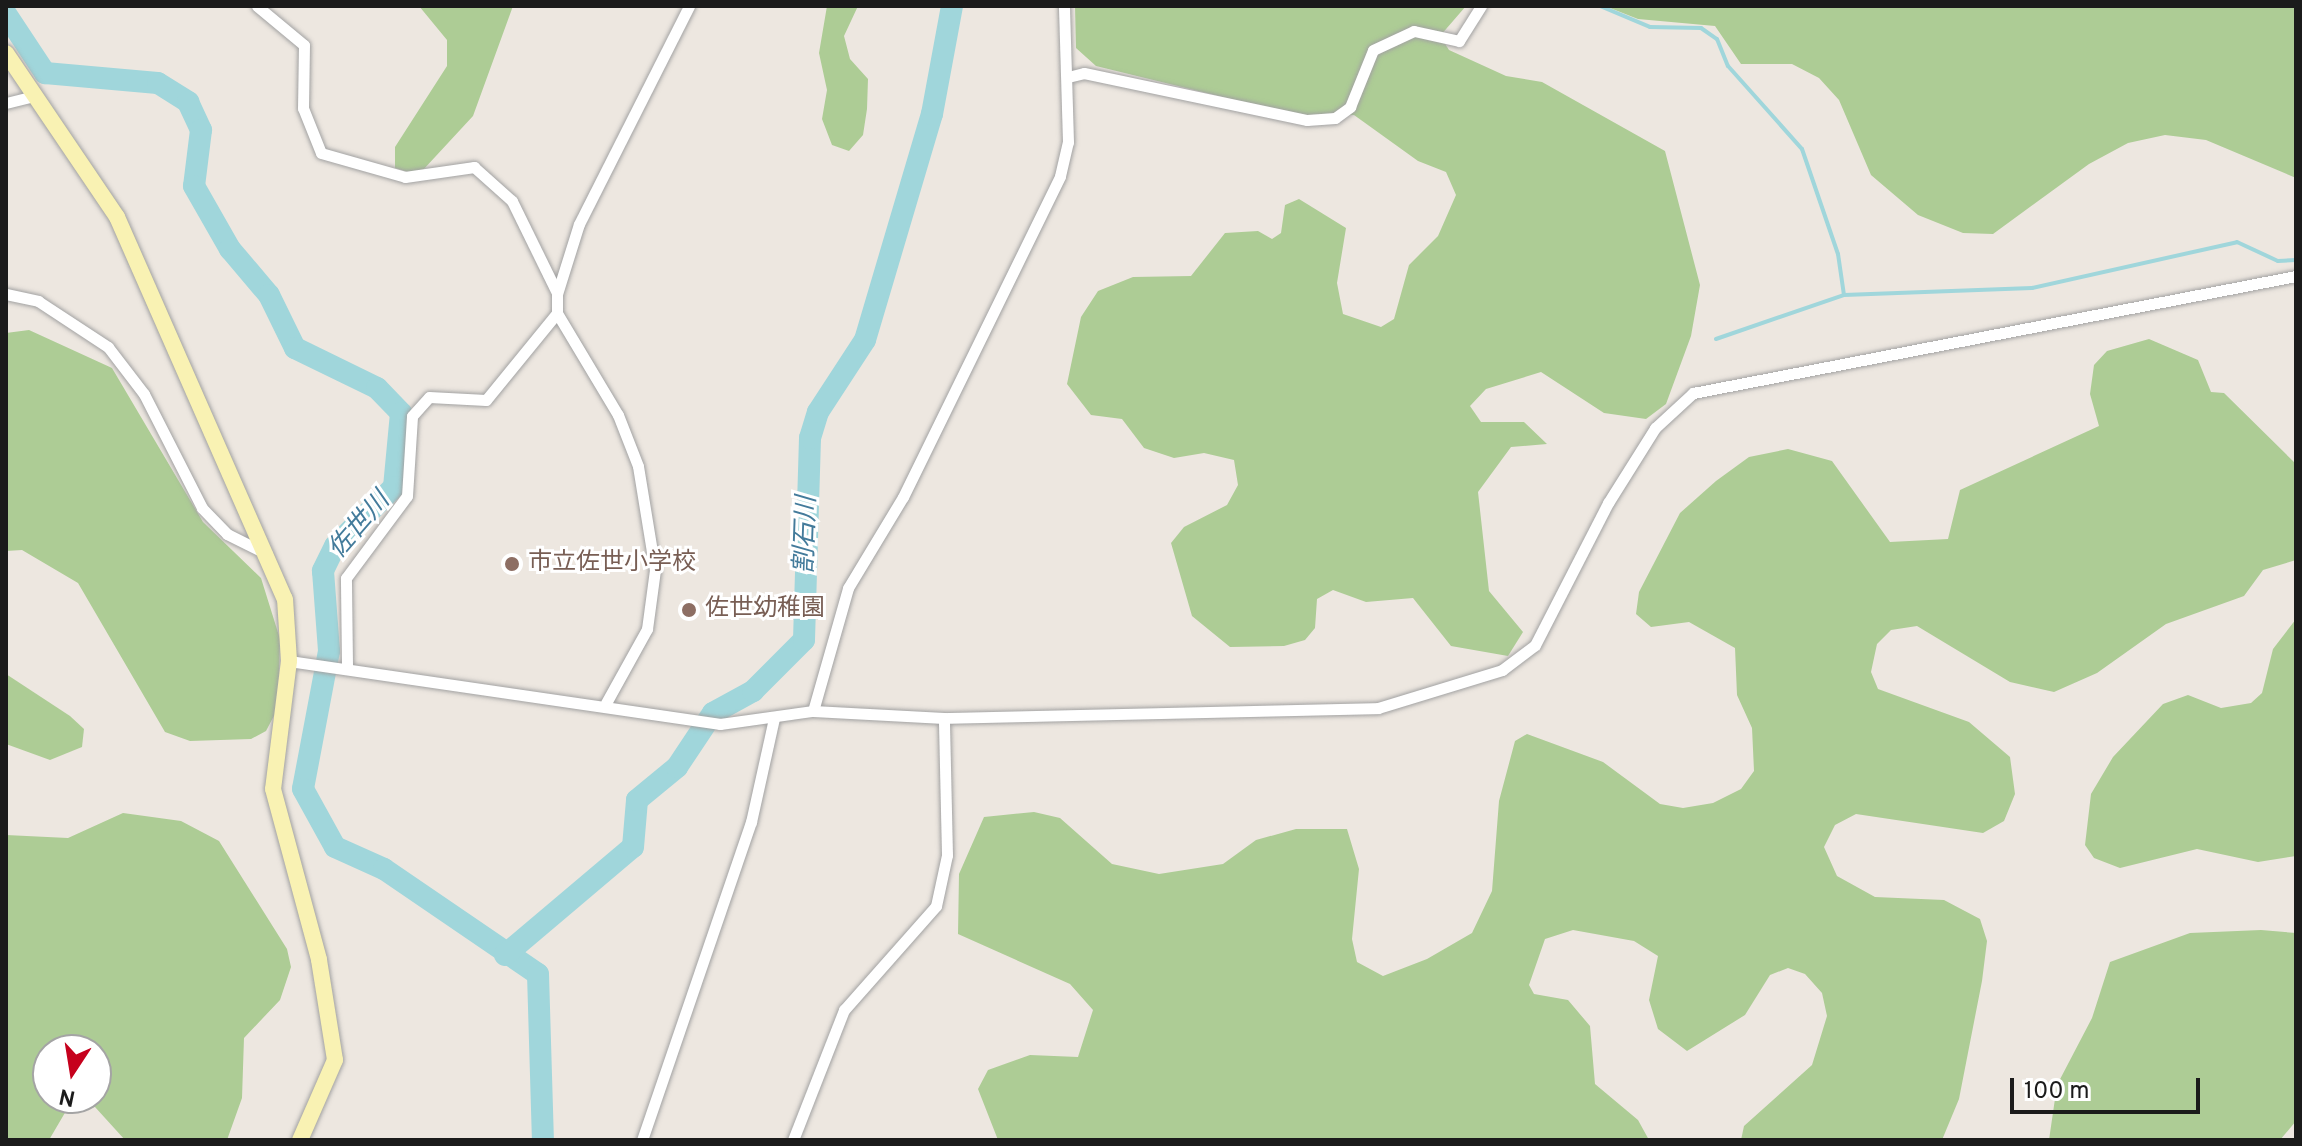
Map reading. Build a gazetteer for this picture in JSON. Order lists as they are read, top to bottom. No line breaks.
{"water":["佐世川","割石川"],"places":["市立佐世小学校","佐世幼稚園"],"scale_bar":"100 m","north":"bottom"}
